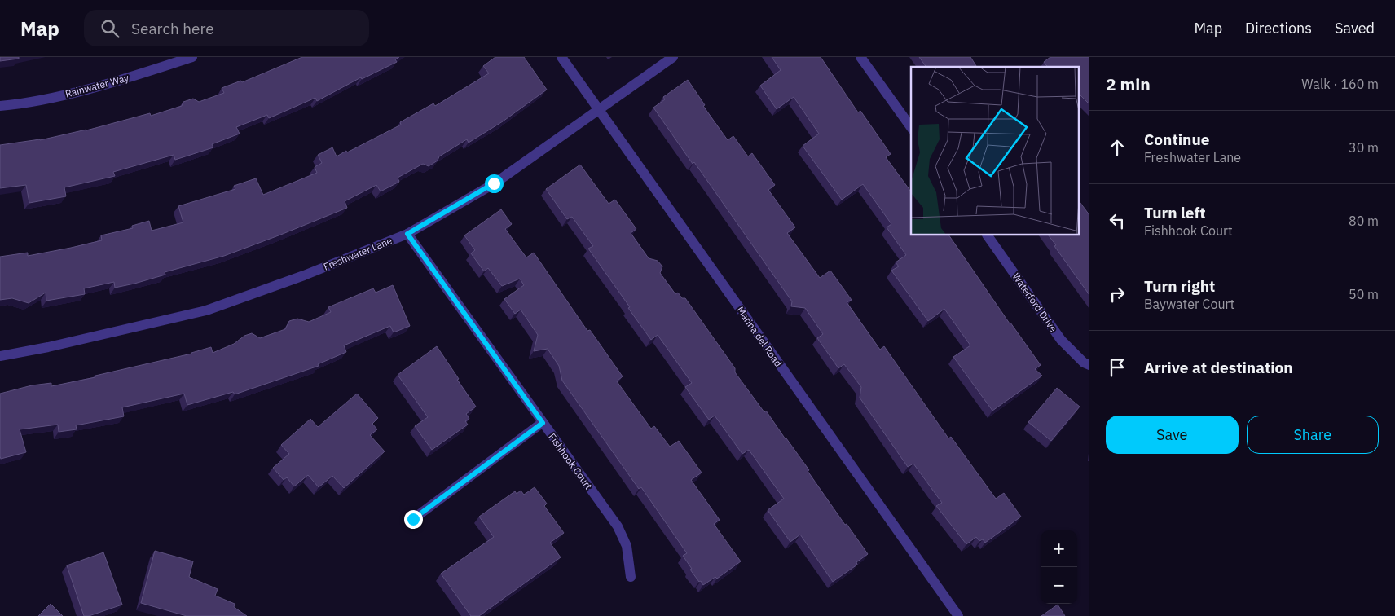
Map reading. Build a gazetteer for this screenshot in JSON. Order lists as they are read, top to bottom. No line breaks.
{"streets":{"street":["Rainwater Way","Freshwater Lane","Waterford Drive","Marina del Road","Fishhook Court"]},"crossings":[["Freshwater Lane","Marina del Road"],["Freshwater Lane","Fishhook Court"]],"page":{"header":"Map","search":"Search here","nav":["Map","Directions","Saved"],"heading":["2 min","Walk · 160 m"],"list":[["Continue","Freshwater Lane","30 m"],["Turn left","Fishhook Court","80 m"],["Turn right","Baywater Court","50 m"],"Arrive at destination"],"buttons":["Save","Share"],"map_buttons":["+","−"]}}
